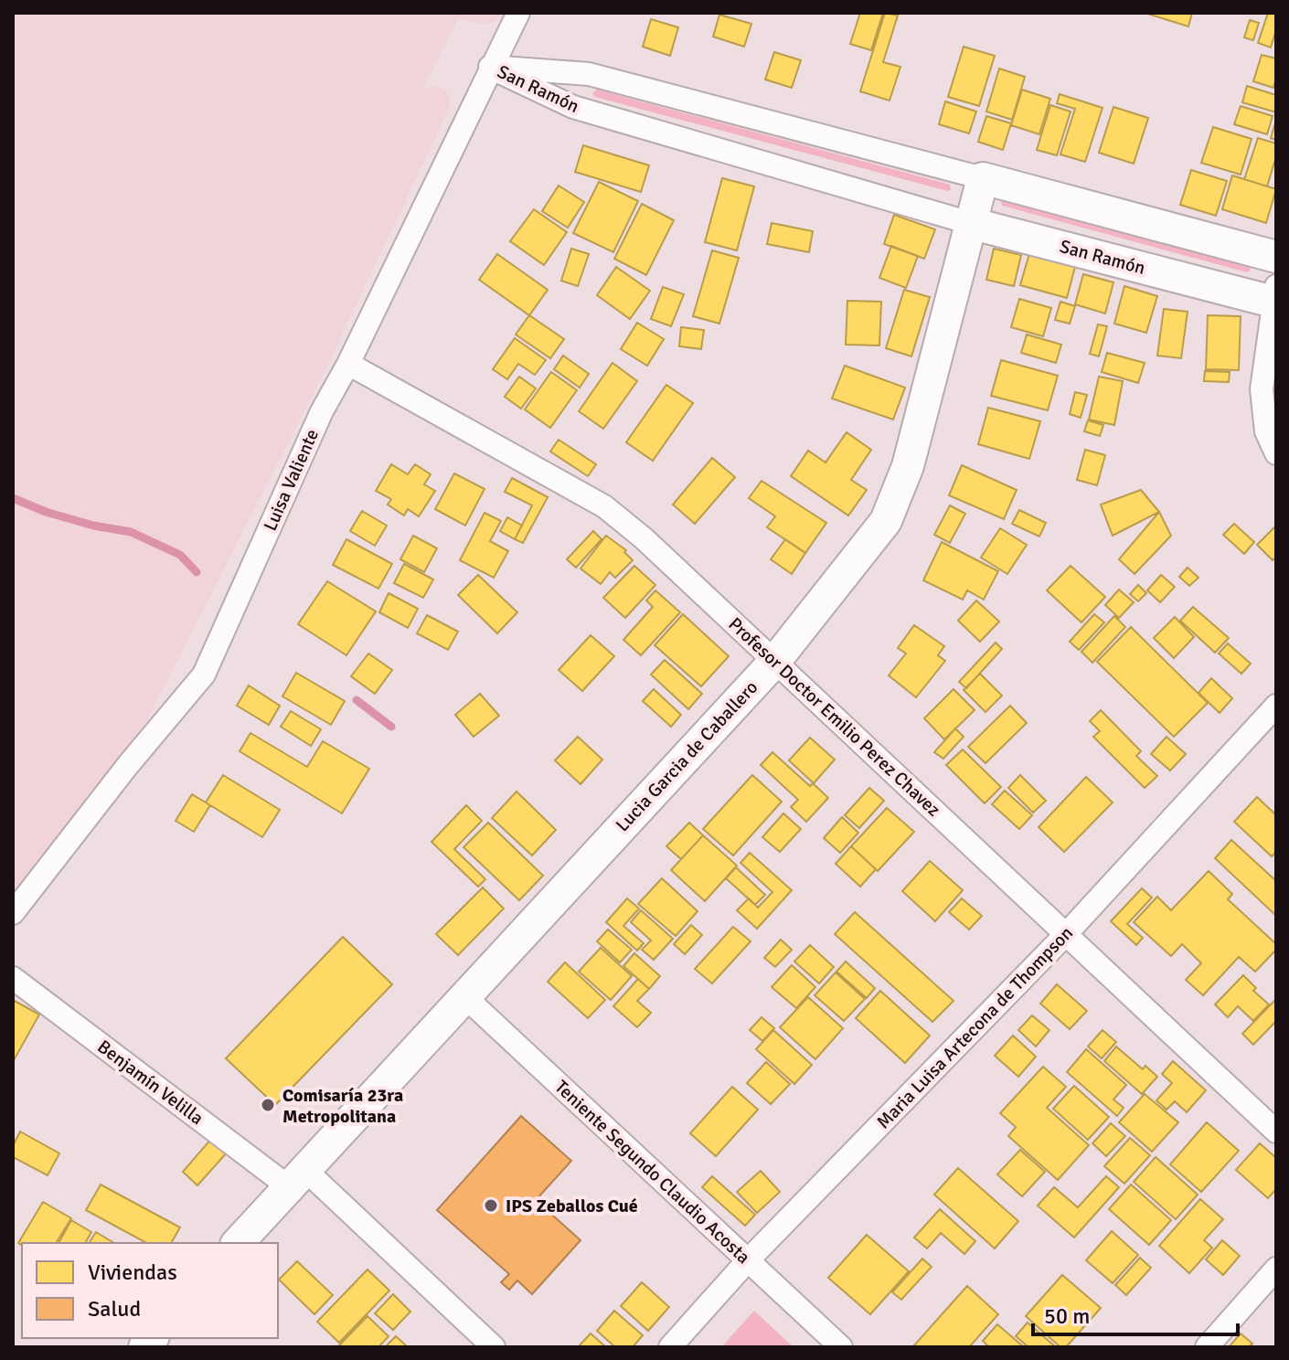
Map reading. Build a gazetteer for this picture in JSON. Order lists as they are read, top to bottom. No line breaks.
{"streets":{"street":["San Ramón","Luisa Valiente","Profesor Doctor Emilio Perez Chavez","Lucia Garcia de Caballero","Maria Luisa Artecona de Thompson","Benjamín Velilla","Teniente Segundo Claudio Acosta"]},"crossings":[["San Ramón","Luisa Valiente"],["San Ramón","Lucia Garcia de Caballero"],["Luisa Valiente","Profesor Doctor Emilio Perez Chavez"],["Profesor Doctor Emilio Perez Chavez","Lucia Garcia de Caballero"],["Profesor Doctor Emilio Perez Chavez","Maria Luisa Artecona de Thompson"],["Lucia Garcia de Caballero","Benjamín Velilla"],["Lucia Garcia de Caballero","Teniente Segundo Claudio Acosta"],["Maria Luisa Artecona de Thompson","Teniente Segundo Claudio Acosta"]],"places":["Comisaría 23ra Metropolitana","IPS Zeballos Cué"],"legend":["Viviendas","Salud"],"scale_bar":"50 m"}
